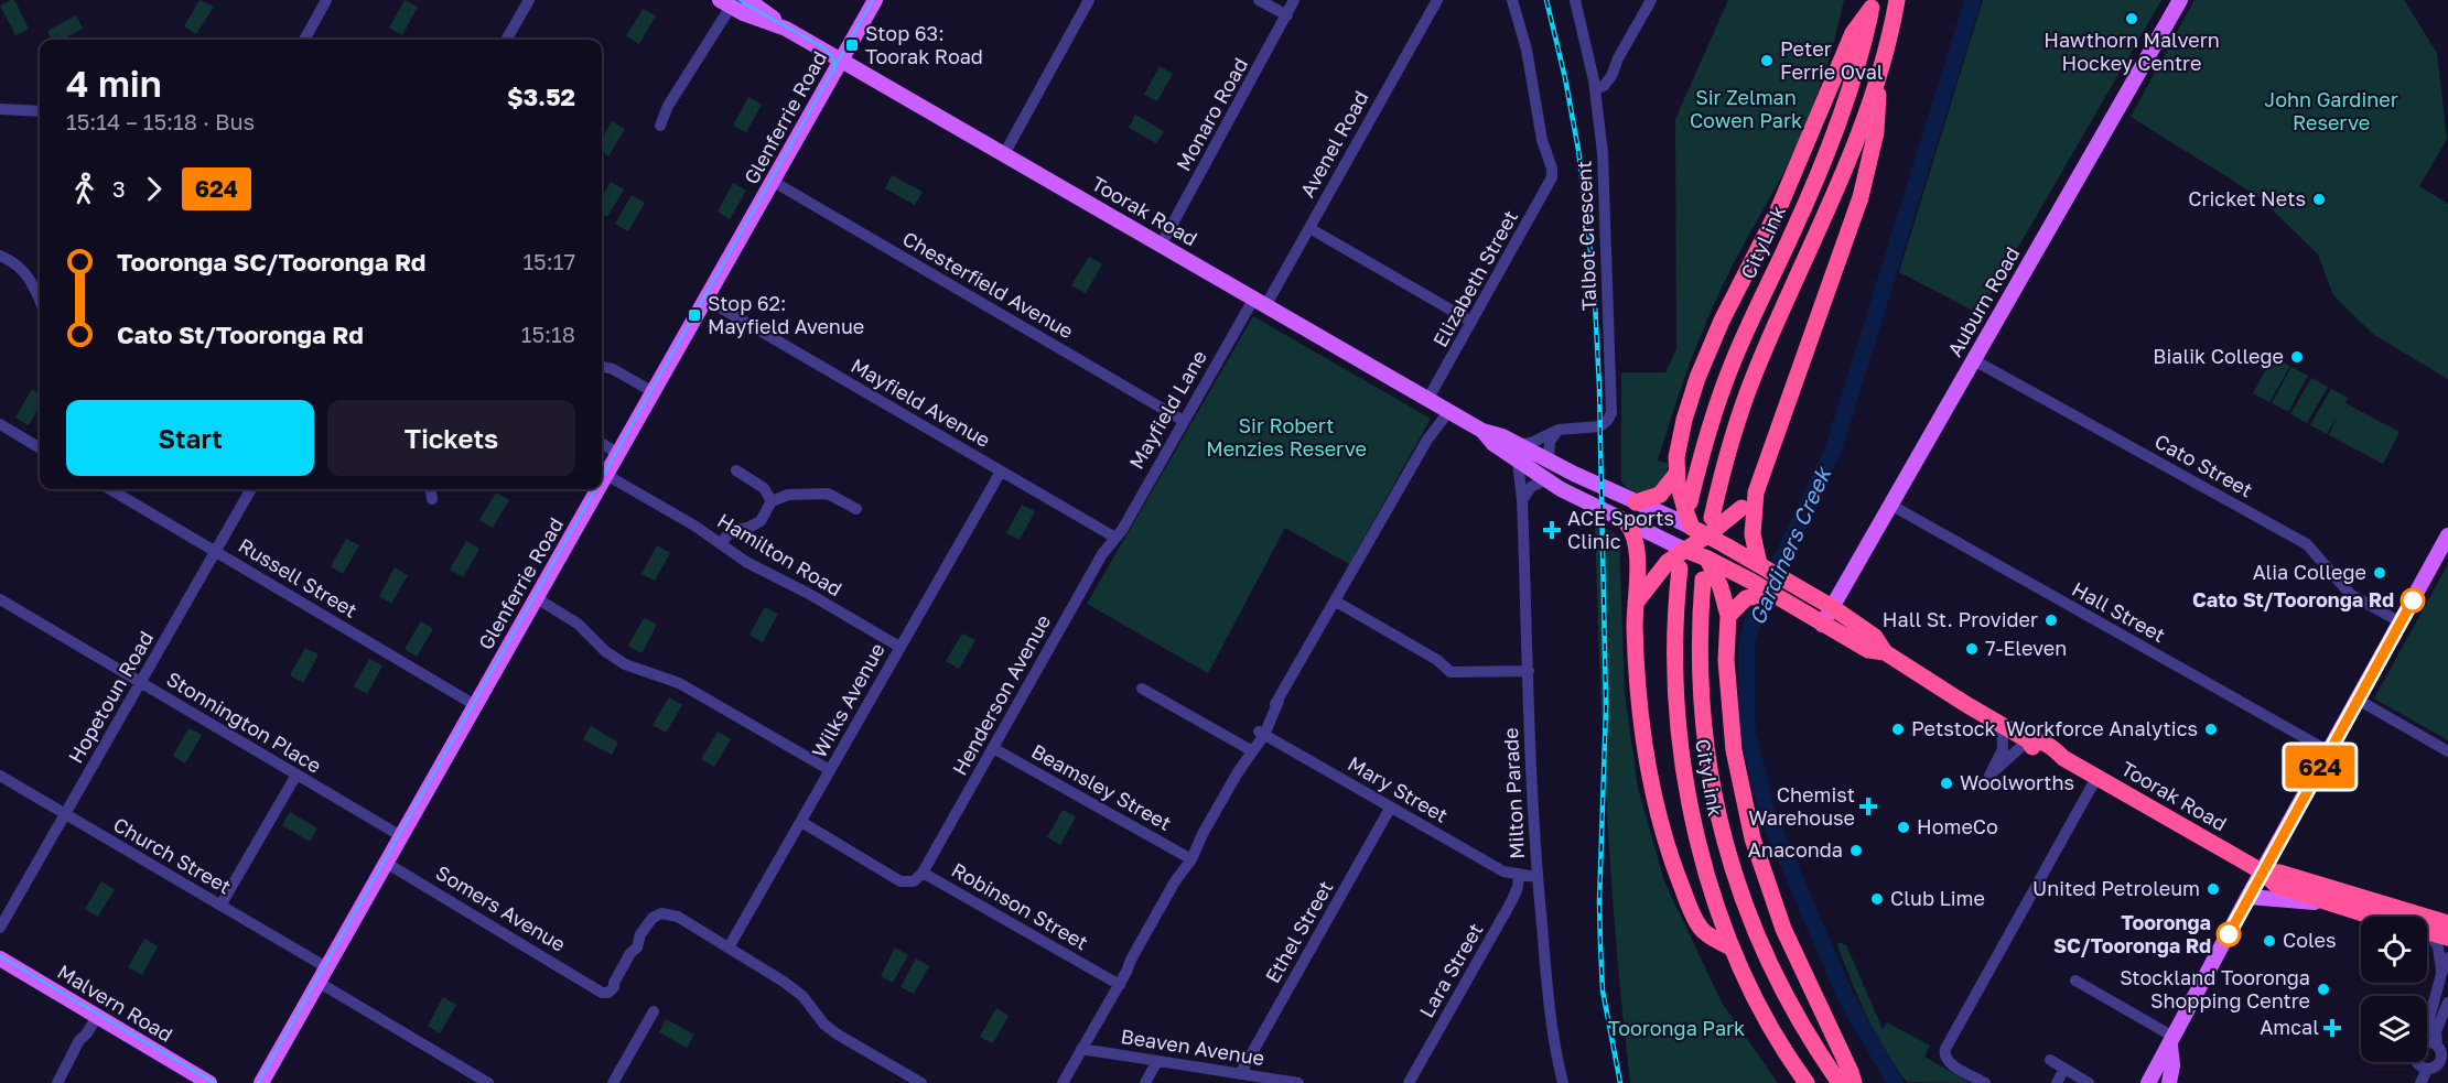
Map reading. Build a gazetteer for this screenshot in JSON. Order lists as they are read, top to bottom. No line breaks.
{"streets":{"highway":["Toorak Road","CityLink"],"main road":["Glenferrie Road","Auburn Road","Malvern Road"],"street":["Monaro Road","Avenel Road","Talbot Crescent","Elizabeth Street","Chesterfield Avenue","Mayfield Avenue","Mayfield Lane","Cato Street","Hamilton Road","Russell Street","Hall Street","Henderson Avenue","Hopetoun Road","Wilks Avenue","Stonnington Place","Beamsley Street","Mary Street","Milton Parade","Church Street","Robinson Street","Somers Avenue","Ethel Street","Lara Street","Beaven Avenue"]},"crossings":[["Monaro Road","Toorak Road"],["Glenferrie Road","Toorak Road"],["Glenferrie Road","Chesterfield Avenue"],["Glenferrie Road","Mayfield Avenue"],["Glenferrie Road","Hamilton Road"],["Glenferrie Road","Russell Street"],["Glenferrie Road","Stonnington Place"],["Glenferrie Road","Church Street"],["Glenferrie Road","Somers Avenue"],["Avenel Road","Toorak Road"],["Avenel Road","Mayfield Lane"],["Toorak Road","Talbot Crescent"],["Toorak Road","Elizabeth Street"],["Toorak Road","Auburn Road"],["Toorak Road","Mayfield Lane"],["Toorak Road","Milton Parade"],["Elizabeth Street","Beamsley Street"],["Elizabeth Street","Mary Street"],["Elizabeth Street","Robinson Street"],["Elizabeth Street","Beaven Avenue"],["Chesterfield Avenue","Mayfield Lane"],["Auburn Road","Cato Street"],["Auburn Road","Hall Street"],["Mayfield Avenue","Mayfield Lane"],["Mayfield Avenue","Henderson Avenue"],["Mayfield Avenue","Wilks Avenue"],["Mayfield Lane","Henderson Avenue"],["Hamilton Road","Wilks Avenue"],["Russell Street","Hopetoun Road"],["Henderson Avenue","Beamsley Street"],["Henderson Avenue","Robinson Street"],["Hopetoun Road","Stonnington Place"],["Hopetoun Road","Church Street"],["Wilks Avenue","Robinson Street"],["Wilks Avenue","Somers Avenue"],["Mary Street","Ethel Street"],["Mary Street","Lara Street"],["Ethel Street","Beaven Avenue"]],"water":["Gardiners Creek"],"parks":["Sir Zelman Cowen Park","John Gardiner Reserve","Sir Robert Menzies Reserve","Tooronga Park"],"places":{"other":["Hawthorn Malvern Hockey Centre","Peter Ferrie Oval","Cricket Nets","Bialik College","Alia College","Cato St/Tooronga Rd","Hall St. Provider","7-Eleven","Petstock","Workforce Analytics","Woolworths","HomeCo","Anaconda","United Petroleum","Club Lime","Tooronga SC/Tooronga Rd","Coles","Stockland Tooronga Shopping Centre"],"transit":["Stop 63: Toorak Road","Stop 62: Mayfield Avenue"],"health":["ACE Sports Clinic","Chemist Warehouse","Amcal"]},"lines":["bus line 624"],"page":{"on_map":"624","heading":["4 min","15:14 – 15:18 · Bus","$3.52"],"legs":["3","624"],"list":[{"name":"Tooronga SC/Tooronga Rd","value":"15:17"},{"name":"Cato St/Tooronga Rd","value":"15:18"}],"buttons":["Start","Tickets"]}}
